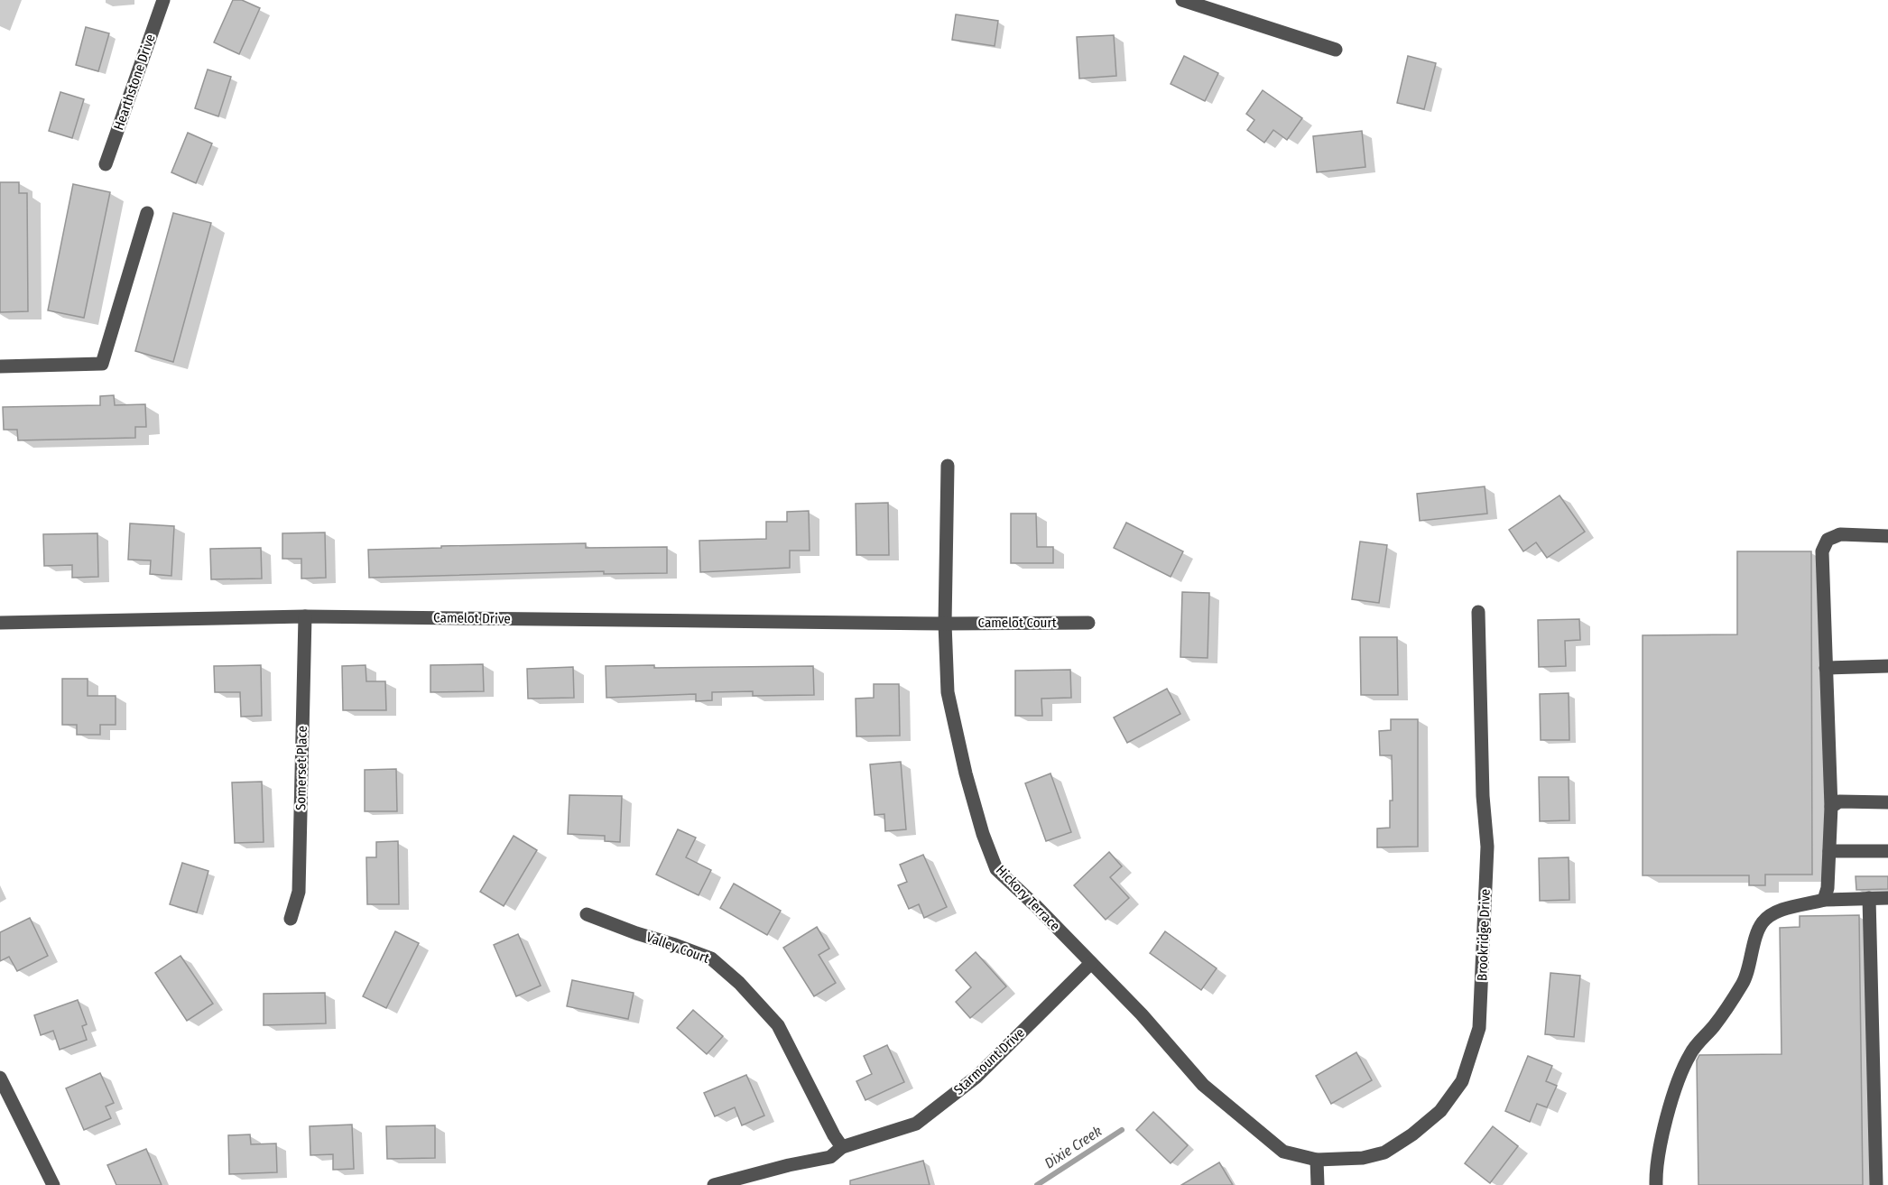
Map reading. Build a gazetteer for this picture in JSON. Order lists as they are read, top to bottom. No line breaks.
{"streets":{"street":["Hearthstone Drive","Camelot Drive","Camelot Court","Somerset Place","Hickory Terrace","Brookridge Drive","Valley Court","Starmount Drive"]},"crossings":[["Camelot Drive","Camelot Court"],["Camelot Drive","Somerset Place"],["Camelot Drive","Hickory Terrace"],["Camelot Court","Hickory Terrace"],["Hickory Terrace","Brookridge Drive"],["Hickory Terrace","Starmount Drive"],["Valley Court","Starmount Drive"]],"water":["Dixie Creek"]}
